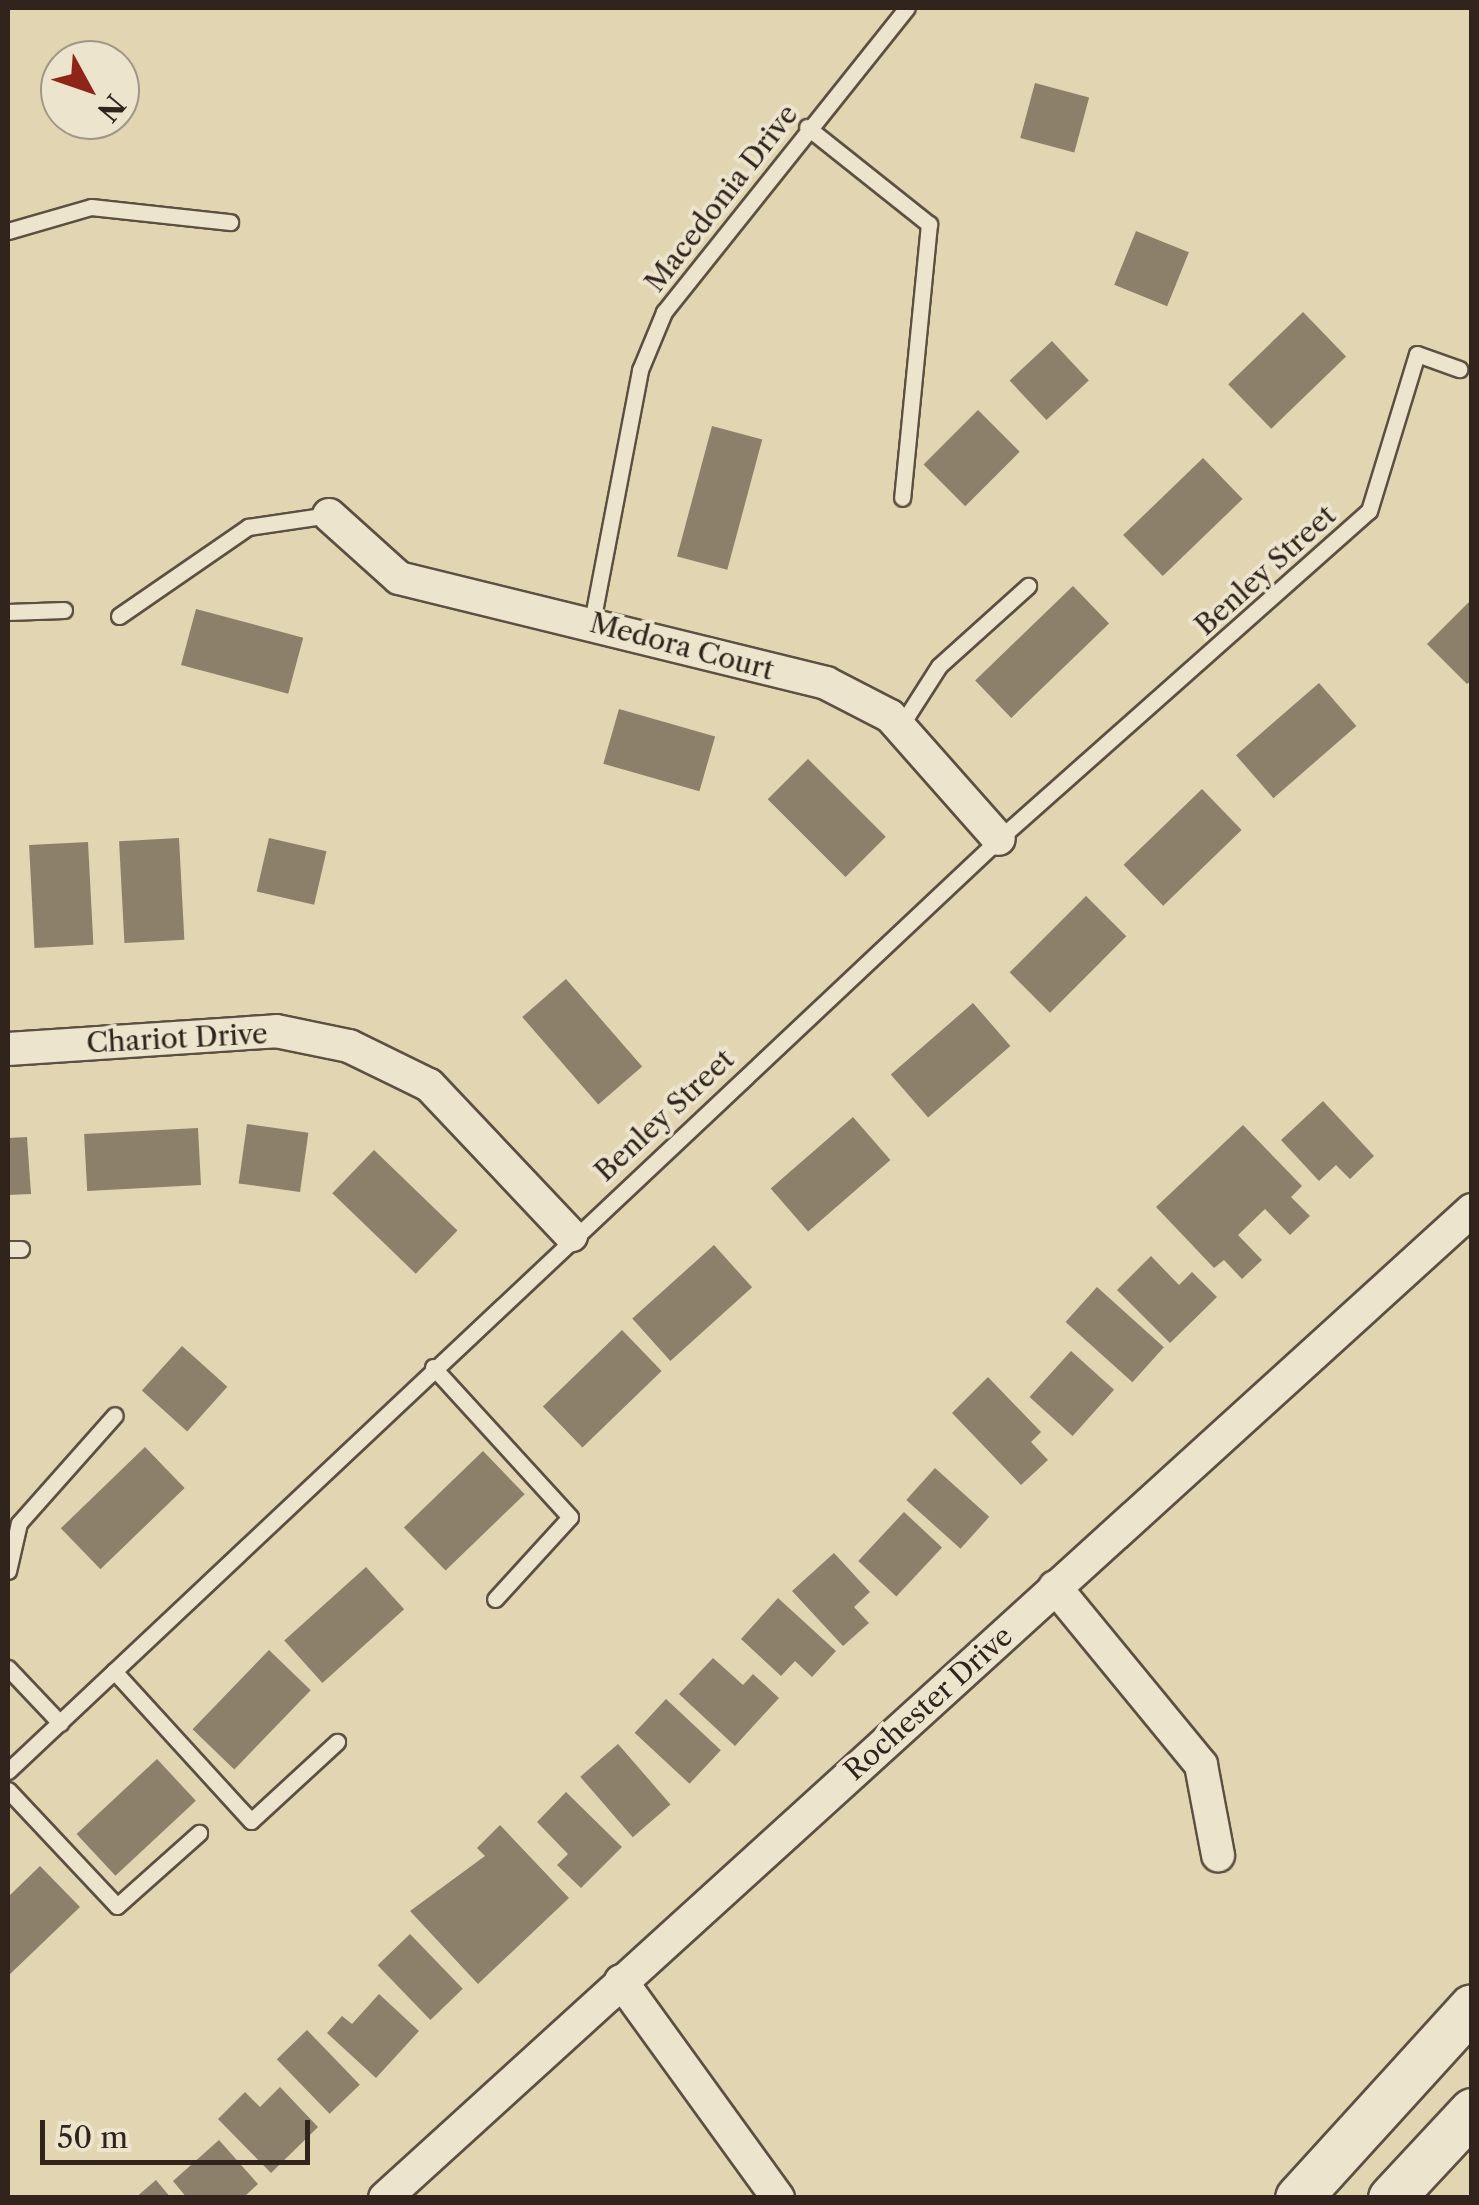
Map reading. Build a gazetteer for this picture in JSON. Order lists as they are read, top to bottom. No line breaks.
{"streets":{"street":["Medora Court","Chariot Drive","Rochester Drive"],"lane":["Macedonia Drive","Benley Street"]},"crossings":[["Macedonia Drive","Medora Court"],["Benley Street","Medora Court"],["Benley Street","Chariot Drive"]],"scale_bar":"50 m","north":"bottom right"}
